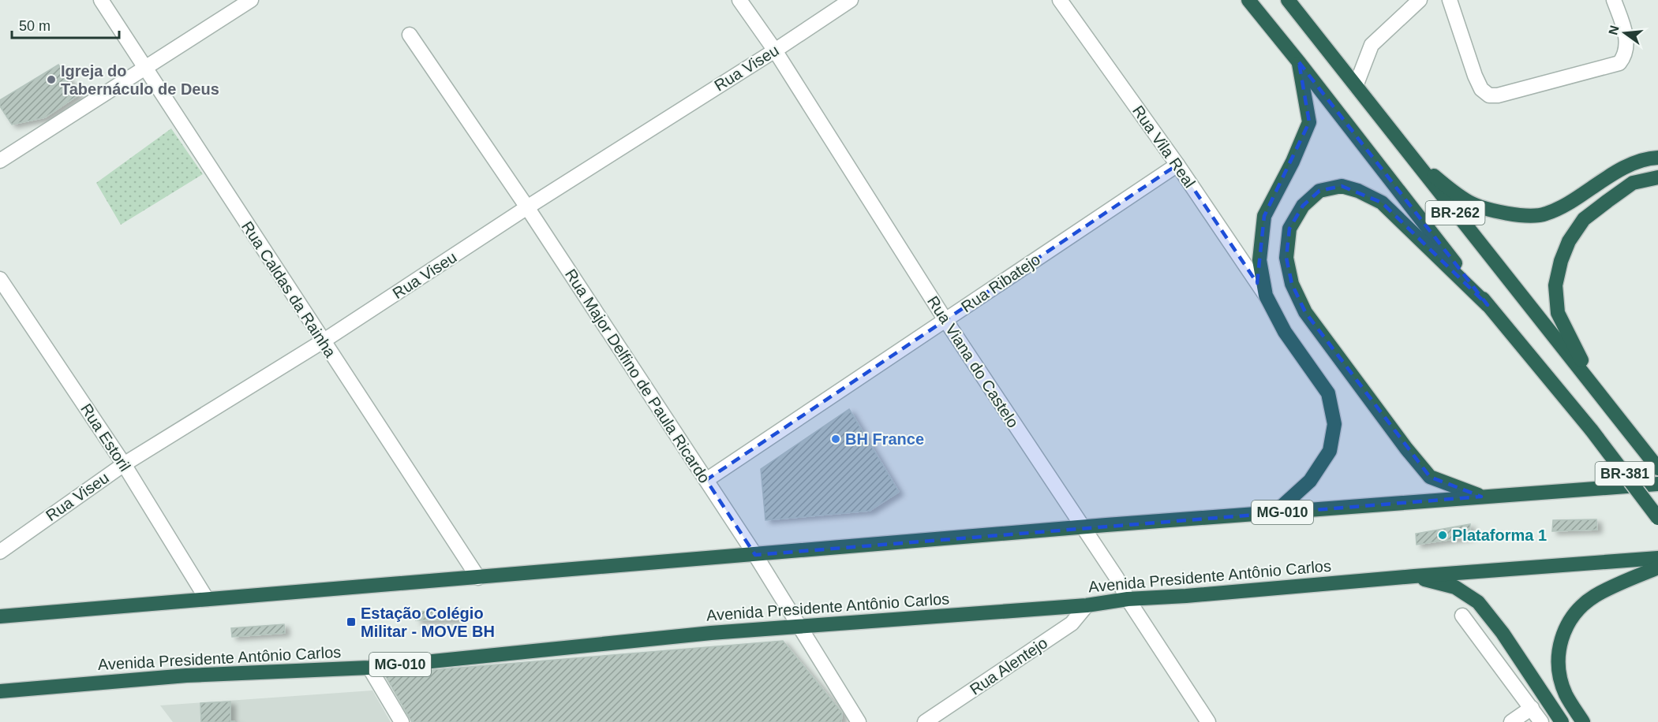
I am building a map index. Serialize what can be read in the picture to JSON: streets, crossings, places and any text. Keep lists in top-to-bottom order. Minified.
{"streets":{"highway":["BR-262","BR-381","MG-010","Avenida Presidente Antônio Carlos"],"street":["Rua Viseu","Rua Vila Real","Rua Ribatejo","Rua Caldas da Rainha","Rua Viana do Castelo","Rua Major Delfino de Paula Ricardo","Rua Estoril","Rua Alentejo"]},"crossings":[["Rua Viseu","Rua Caldas da Rainha"],["Rua Viseu","Rua Viana do Castelo"],["Rua Viseu","Rua Major Delfino de Paula Ricardo"],["Rua Viseu","Rua Estoril"],["Rua Vila Real","Rua Ribatejo"],["BR-262","BR-381"],["Rua Ribatejo","Rua Viana do Castelo"],["Rua Ribatejo","Rua Major Delfino de Paula Ricardo"],["Rua Caldas da Rainha","MG-010"],["Rua Viana do Castelo","MG-010"],["Rua Viana do Castelo","Avenida Presidente Antônio Carlos"],["Rua Major Delfino de Paula Ricardo","MG-010"],["Rua Major Delfino de Paula Ricardo","Avenida Presidente Antônio Carlos"],["Rua Estoril","MG-010"],["Avenida Presidente Antônio Carlos","Rua Alentejo"]],"places":{"other":["Igreja do Tabernáculo de Deus","BH France","Plataforma 1"],"transit":["Estação Colégio Militar - MOVE BH"]},"scale_bar":"50 m","north":"left"}
